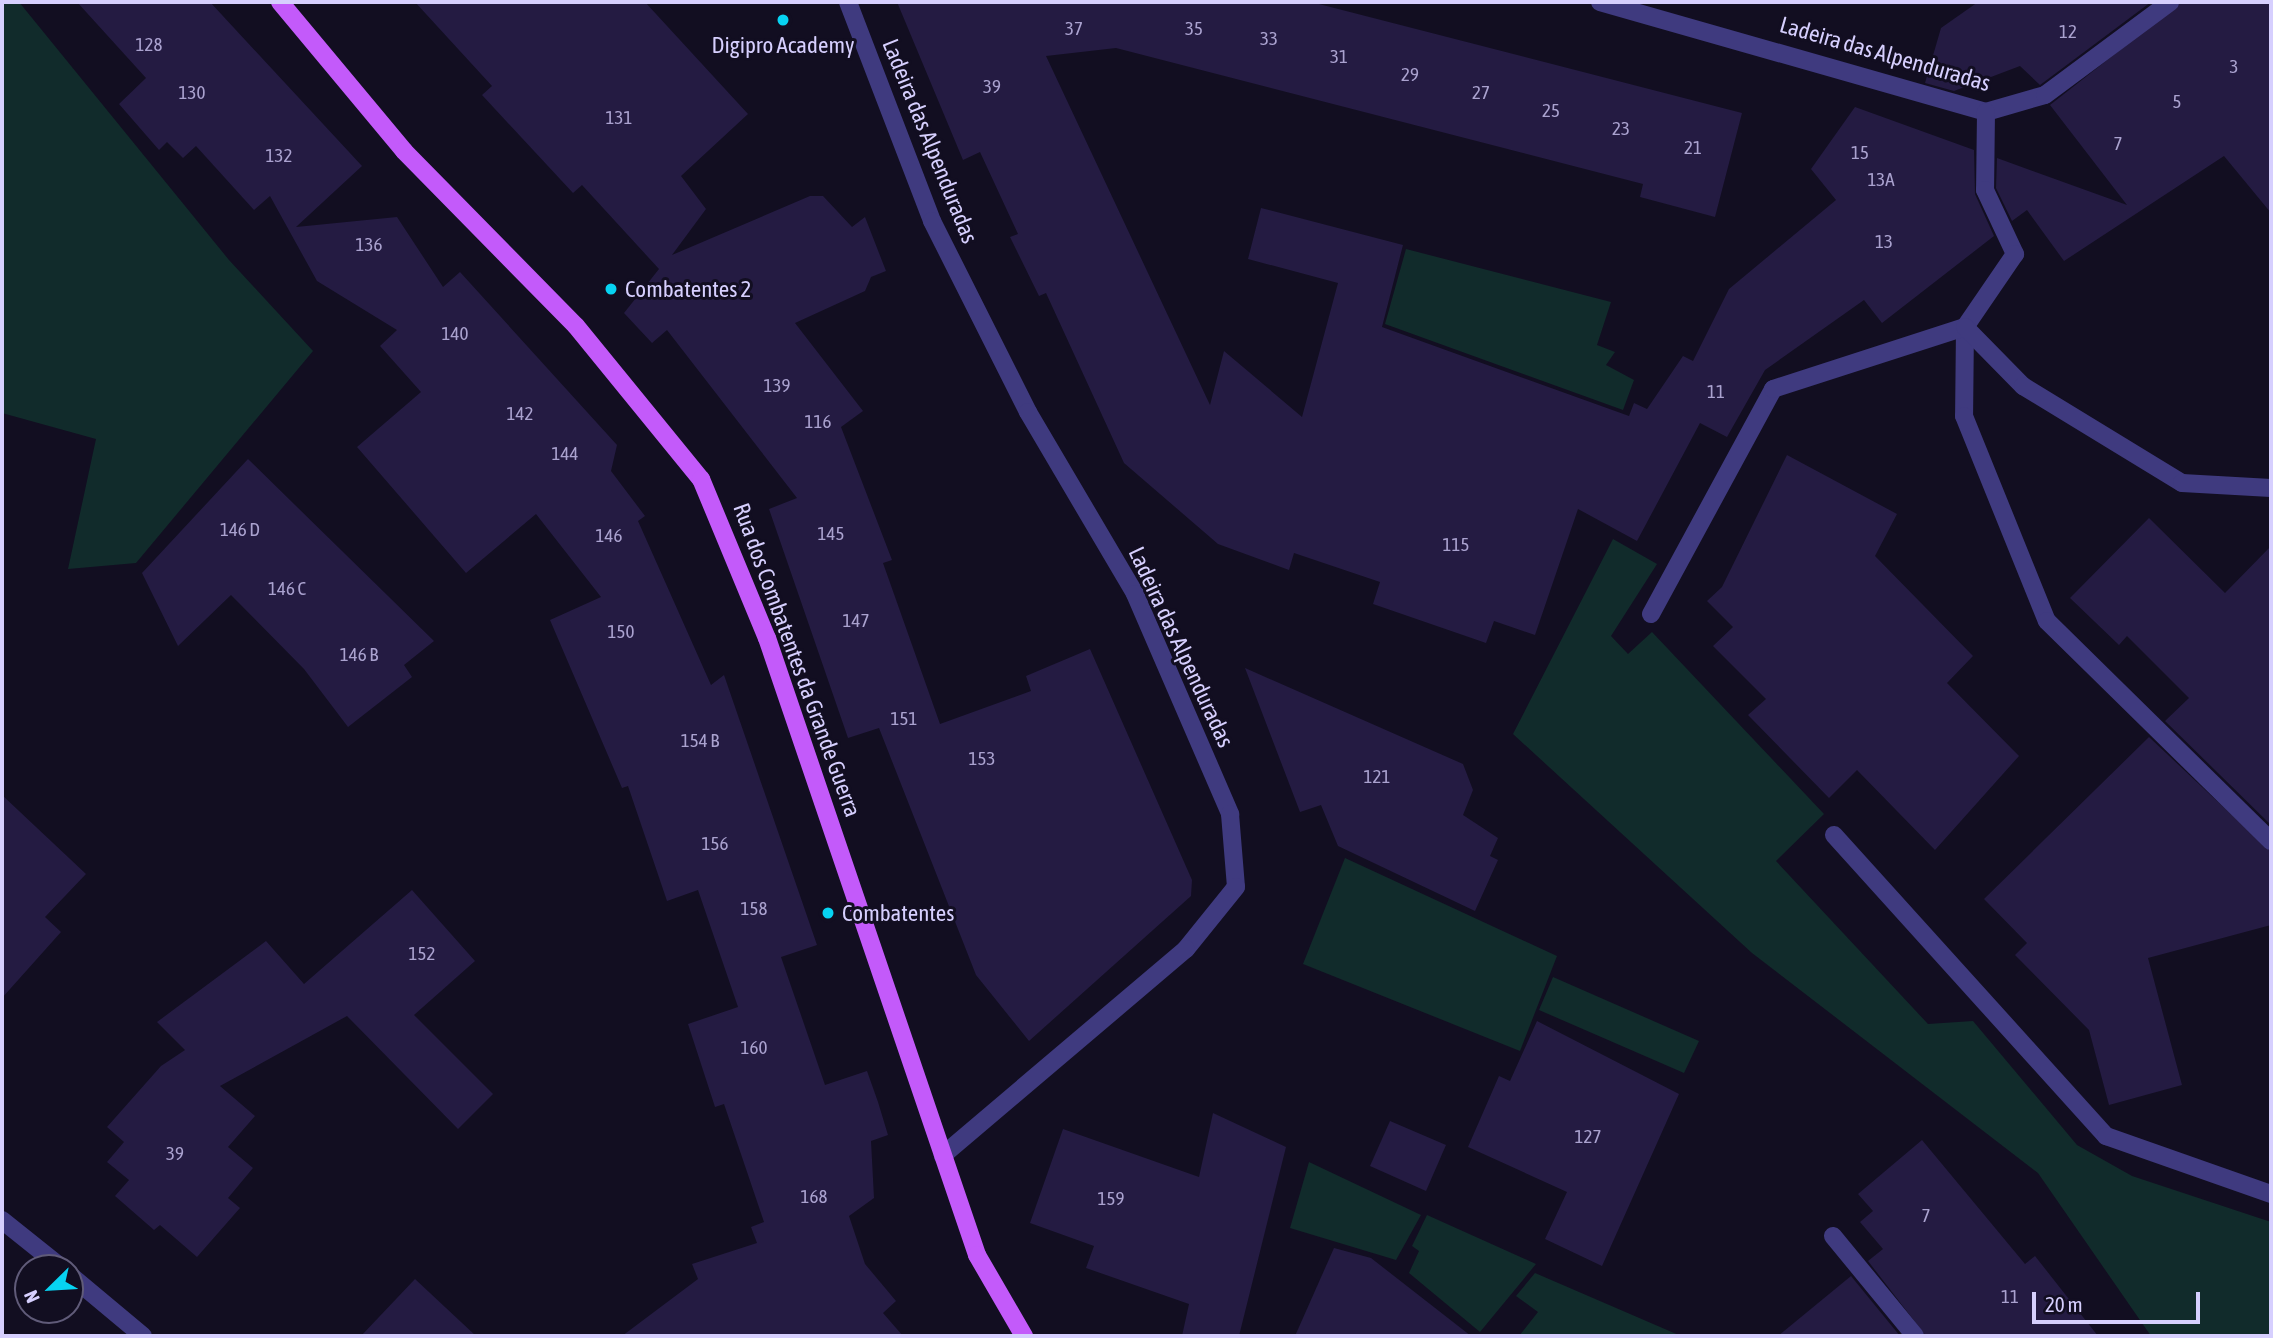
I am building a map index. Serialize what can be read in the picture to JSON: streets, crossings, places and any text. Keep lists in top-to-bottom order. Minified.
{"streets":{"main road":["Rua dos Combatentes da Grande Guerra"],"street":["Ladeira das Alpenduradas"]},"crossings":[["Ladeira das Alpenduradas","Rua dos Combatentes da Grande Guerra"]],"places":["Digipro Academy","Combatentes 2","Combatentes"],"house_numbers":["37","35","12","33","128","31","3","29","39","130","27","5","25","131","23","7","21","15","132","13A","13","136","140","139","11","142","116","144","146 D","145","146","115","146 C","147","150","146 B","151","154 B","153","121","156","158","152","160","127","39","168","159","7","11"],"scale_bar":"20 m","north":"bottom left"}
